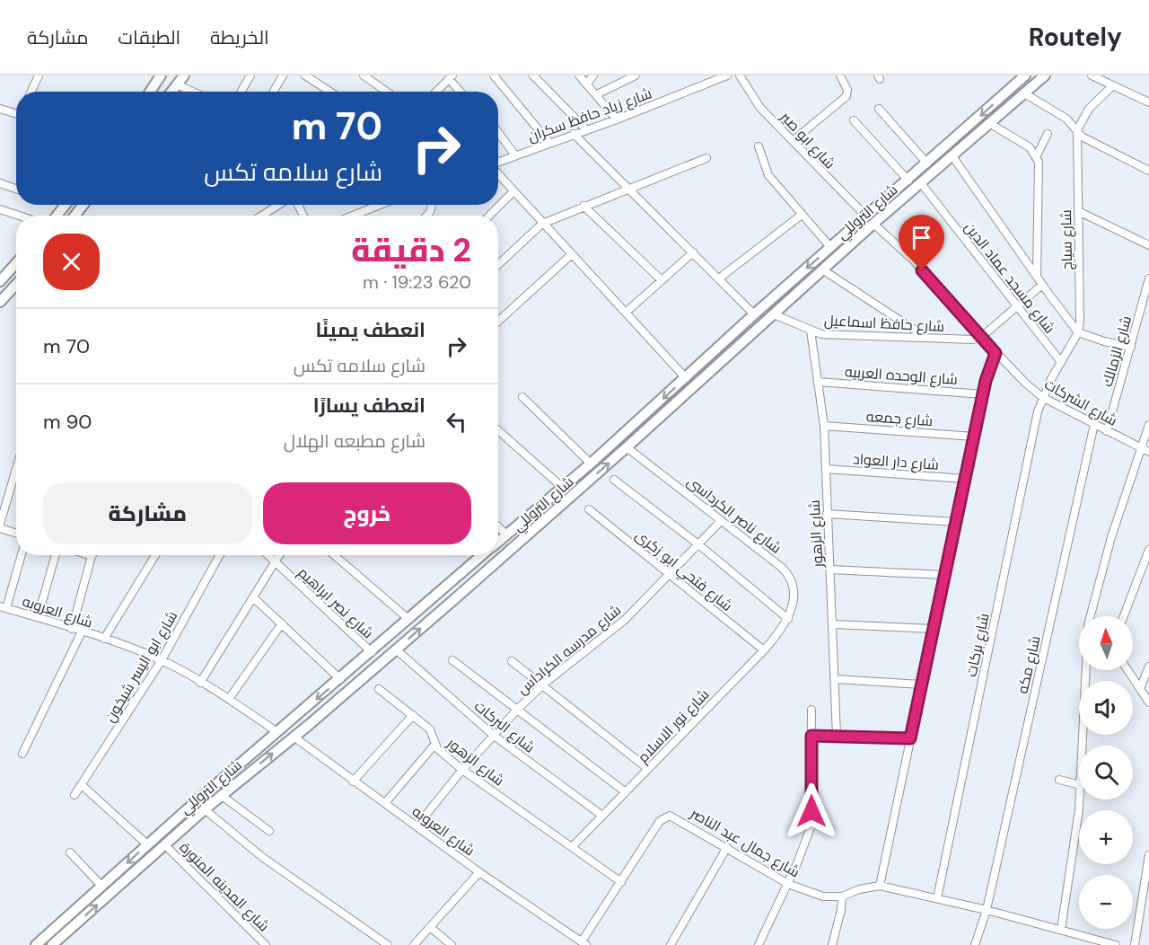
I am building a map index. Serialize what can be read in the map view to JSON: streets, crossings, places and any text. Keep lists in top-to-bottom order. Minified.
{"streets":{"street":["شارع زياد حافظ سكران","شارع ابو صير","شارع التروللي","شارع سياج","شارع مسجد عماد الدين","شارع حافظ اسماعيل","شارع الزمالك","شارع الوحده العربيه","شارع الشركات","شارع جمعه","شارع دار العواد","شارع ناصر الكرداسى","شارع الزهور","شارع فتحي ابو زكرى","شارع نصر ابراهيم","شارع العروبه","شارع بركات","شارع مدرسه الكراداس","شارع مكه","شارع ابو اليسر شيخون","شارع نور الاسلام","شارع البركات","شارع جمال عبد الناصر","شارع المدينه المنورة"]},"crossings":[["شارع ابو صير","شارع التروللي"],["شارع ابو صير","شارع الشركات"],["شارع التروللي","شارع مسجد عماد الدين"],["شارع التروللي","شارع حافظ اسماعيل"],["شارع التروللي","شارع الشركات"],["شارع التروللي","شارع ناصر الكرداسى"],["شارع التروللي","شارع نصر ابراهيم"],["شارع التروللي","شارع العروبه"],["شارع التروللي","شارع البركات"],["شارع التروللي","شارع المدينه المنورة"],["شارع سياج","شارع مسجد عماد الدين"],["شارع سياج","شارع الشركات"],["شارع سياج","شارع بركات"],["شارع حافظ اسماعيل","شارع الشركات"],["شارع حافظ اسماعيل","شارع الزهور"],["شارع الزمالك","شارع الشركات"],["شارع الوحده العربيه","شارع الزهور"],["شارع الشركات","شارع بركات"],["شارع الشركات","شارع مكه"],["شارع جمعه","شارع الزهور"],["شارع دار العواد","شارع الزهور"],["شارع ناصر الكرداسى","شارع مدرسه الكراداس"],["شارع ناصر الكرداسى","شارع نور الاسلام"],["شارع الزهور","شارع مدرسه الكراداس"],["شارع الزهور","شارع نور الاسلام"],["شارع الزهور","شارع جمال عبد الناصر"],["شارع فتحي ابو زكرى","شارع مدرسه الكراداس"],["شارع فتحي ابو زكرى","شارع نور الاسلام"],["شارع العروبه","شارع مدرسه الكراداس"],["شارع العروبه","شارع ابو اليسر شيخون"],["شارع العروبه","شارع جمال عبد الناصر"],["شارع بركات","شارع جمال عبد الناصر"],["شارع مدرسه الكراداس","شارع البركات"],["شارع مكه","شارع جمال عبد الناصر"],["شارع نور الاسلام","شارع البركات"]],"north":"top","page":{"header":"Routely","nav":["الخريطة","الطبقات","مشاركة"],"turn":["70 m","شارع سلامه تكس"],"heading":["2 دقيقة","620 m · 19:23"],"list":[{"name":"انعطف يمينًا","note":"شارع سلامه تكس","value":"70 m"},{"name":"انعطف يسارًا","note":"شارع مطبعه الهلال","value":"90 m"}],"buttons":["خروج","مشاركة"],"map_buttons":["+","−"]}}
